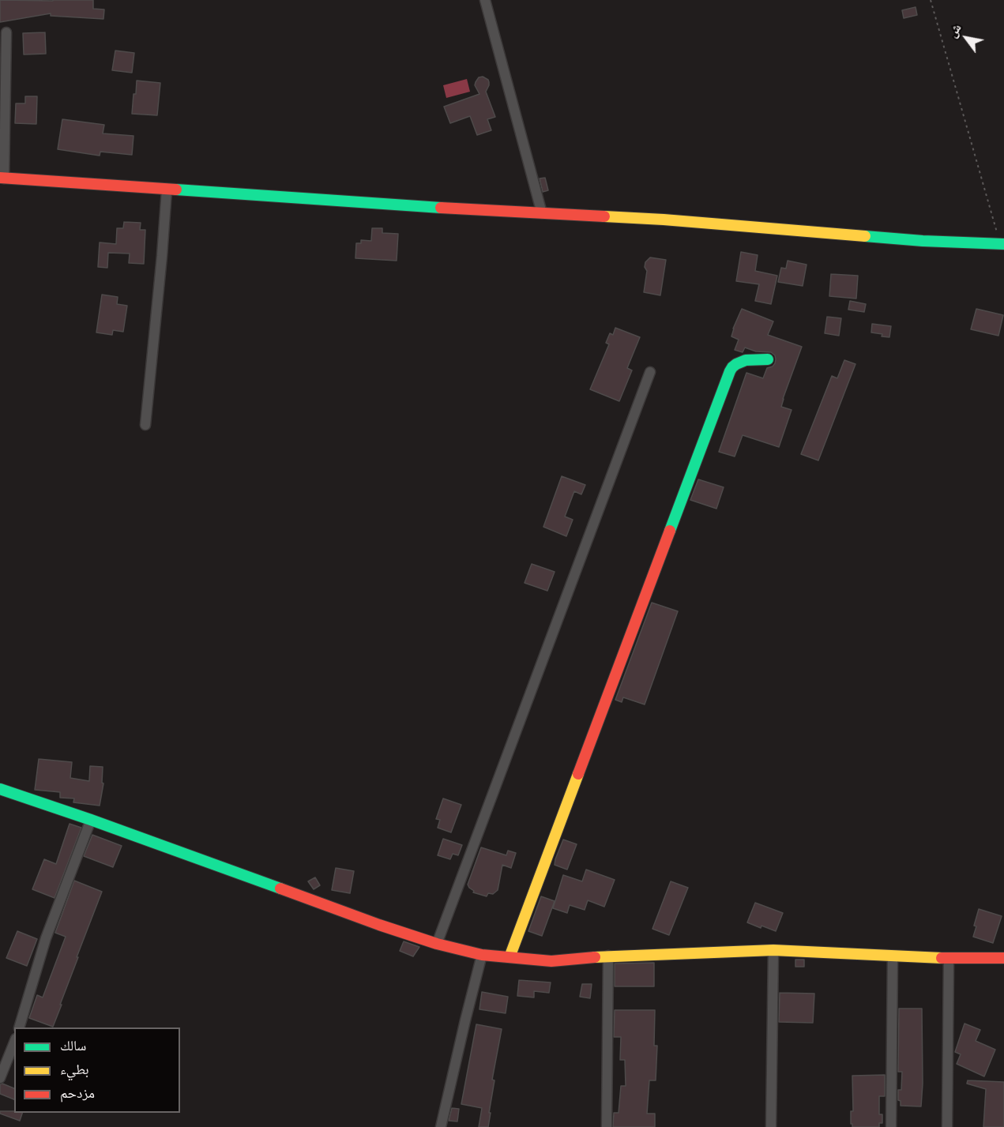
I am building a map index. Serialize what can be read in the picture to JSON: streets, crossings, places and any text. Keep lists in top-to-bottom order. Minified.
{"legend":["سالك","بطيء","مزدحم"],"north":"top left"}
